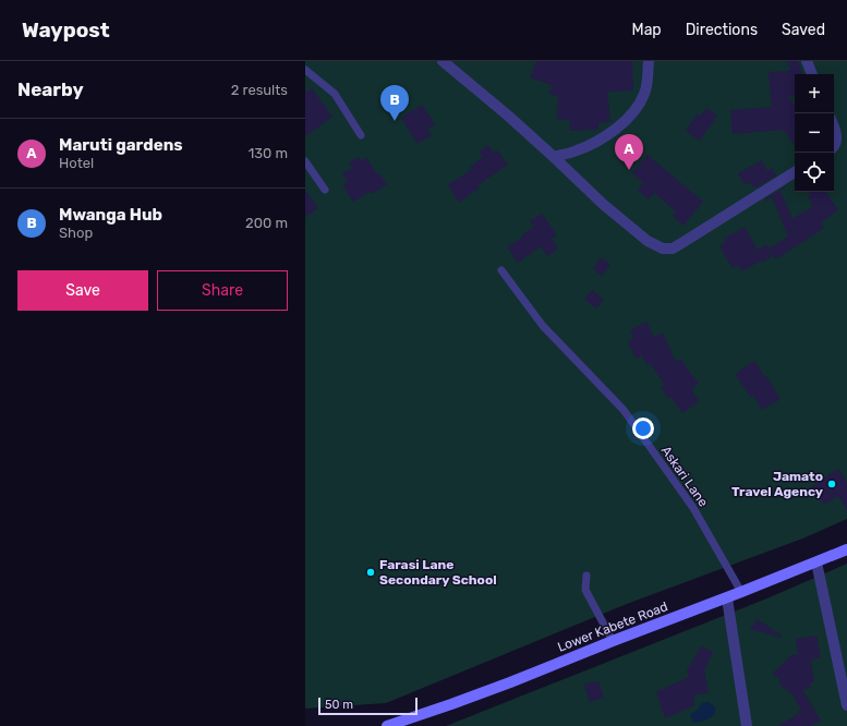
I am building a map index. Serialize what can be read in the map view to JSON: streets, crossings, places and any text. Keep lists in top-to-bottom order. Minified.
{"streets":{"main road":["Lower Kabete Road"],"lane":["Askari Lane"]},"crossings":[["Askari Lane","Lower Kabete Road"]],"places":["Jamato Travel Agency","Farasi Lane Secondary School"],"scale_bar":"50 m","page":{"header":"Waypost","nav":["Map","Directions","Saved"],"heading":["Nearby","2 results"],"map_buttons":["+","−"],"pins":["B","A"],"list":[{"mark":"A","name":"Maruti gardens","note":"Hotel","value":"130 m"},{"mark":"B","name":"Mwanga Hub","note":"Shop","value":"200 m"}],"buttons":["Save","Share"],"scale":"50 m"}}
